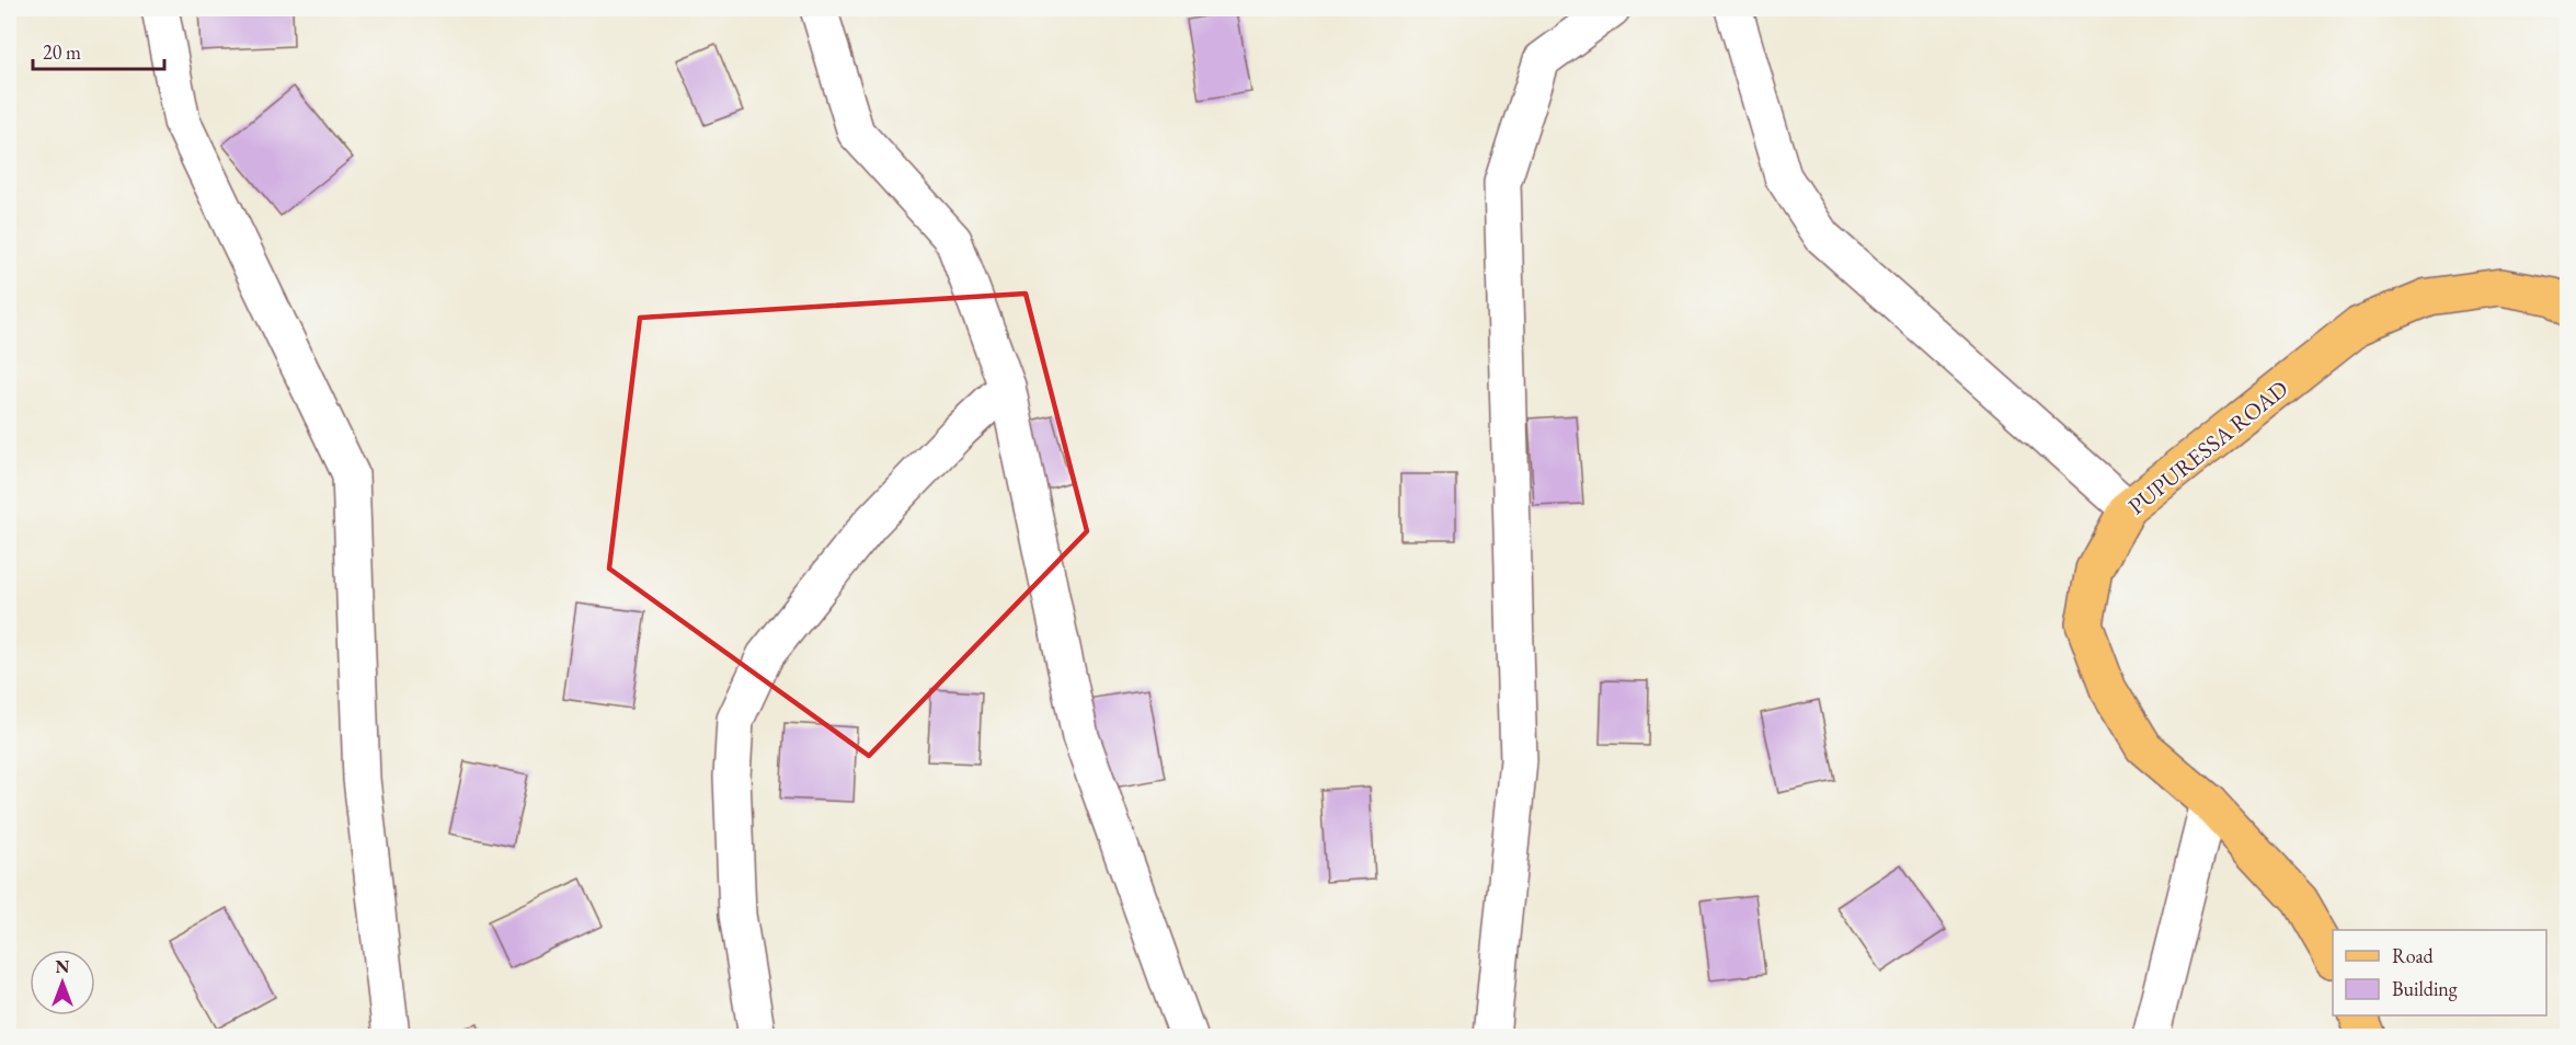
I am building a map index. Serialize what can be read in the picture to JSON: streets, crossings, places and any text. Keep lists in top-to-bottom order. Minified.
{"streets":{"main road":["PUPURESSA ROAD"]},"legend":["Road","Building"],"scale_bar":"20 m","north":"top"}
